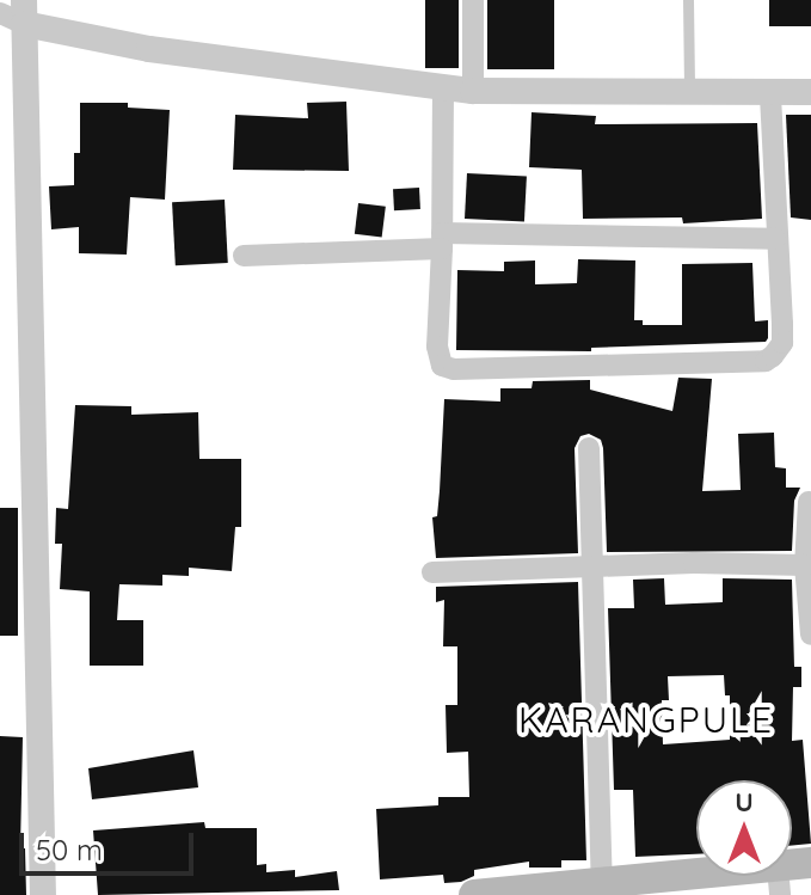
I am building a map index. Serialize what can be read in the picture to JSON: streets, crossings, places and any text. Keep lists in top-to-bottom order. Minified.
{"districts":["KARANGPULE"],"scale_bar":"50 m","north":"top"}
